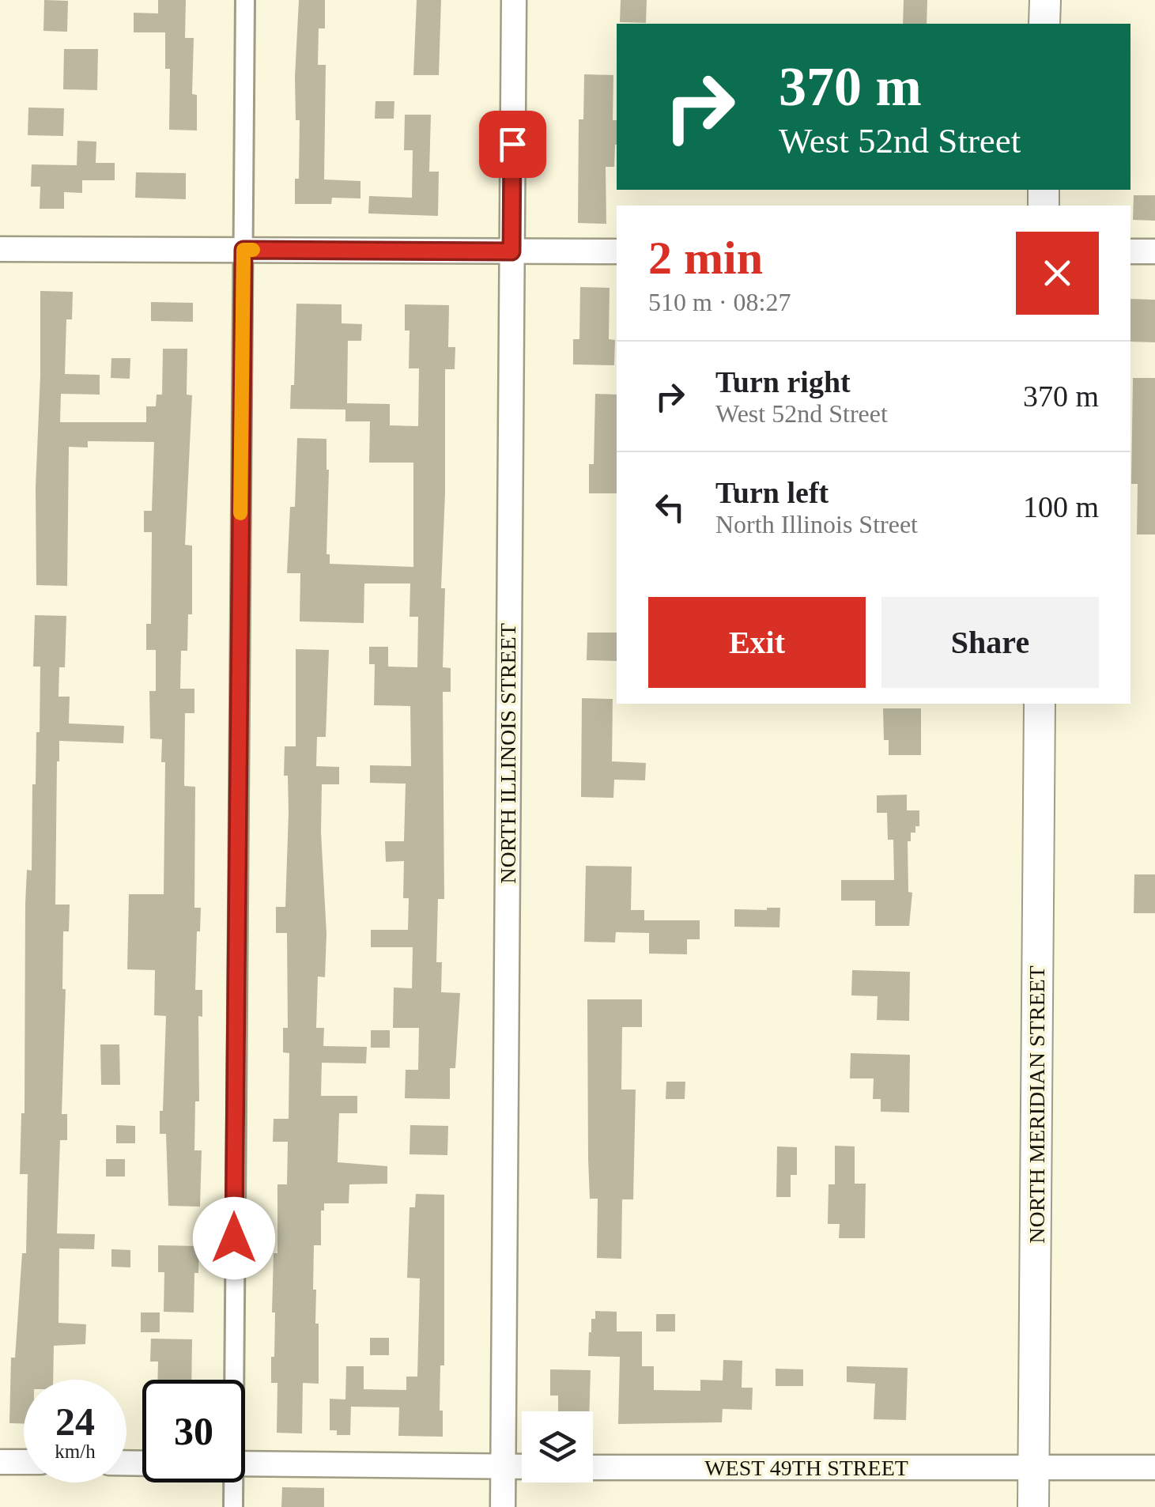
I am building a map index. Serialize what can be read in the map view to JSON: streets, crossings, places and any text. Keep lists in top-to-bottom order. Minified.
{"streets":{"main road":["NORTH MERIDIAN STREET"],"street":["NORTH ILLINOIS STREET","WEST 49TH STREET"]},"crossings":[["NORTH MERIDIAN STREET","WEST 49TH STREET"]],"page":{"turn":["370 m","West 52nd Street"],"heading":["2 min","510 m · 08:27"],"list":[{"name":"Turn right","note":"West 52nd Street","value":"370 m"},{"name":"Turn left","note":"North Illinois Street","value":"100 m"}],"buttons":["Exit","Share"],"speed":"24 km/h","limit":"30"}}
